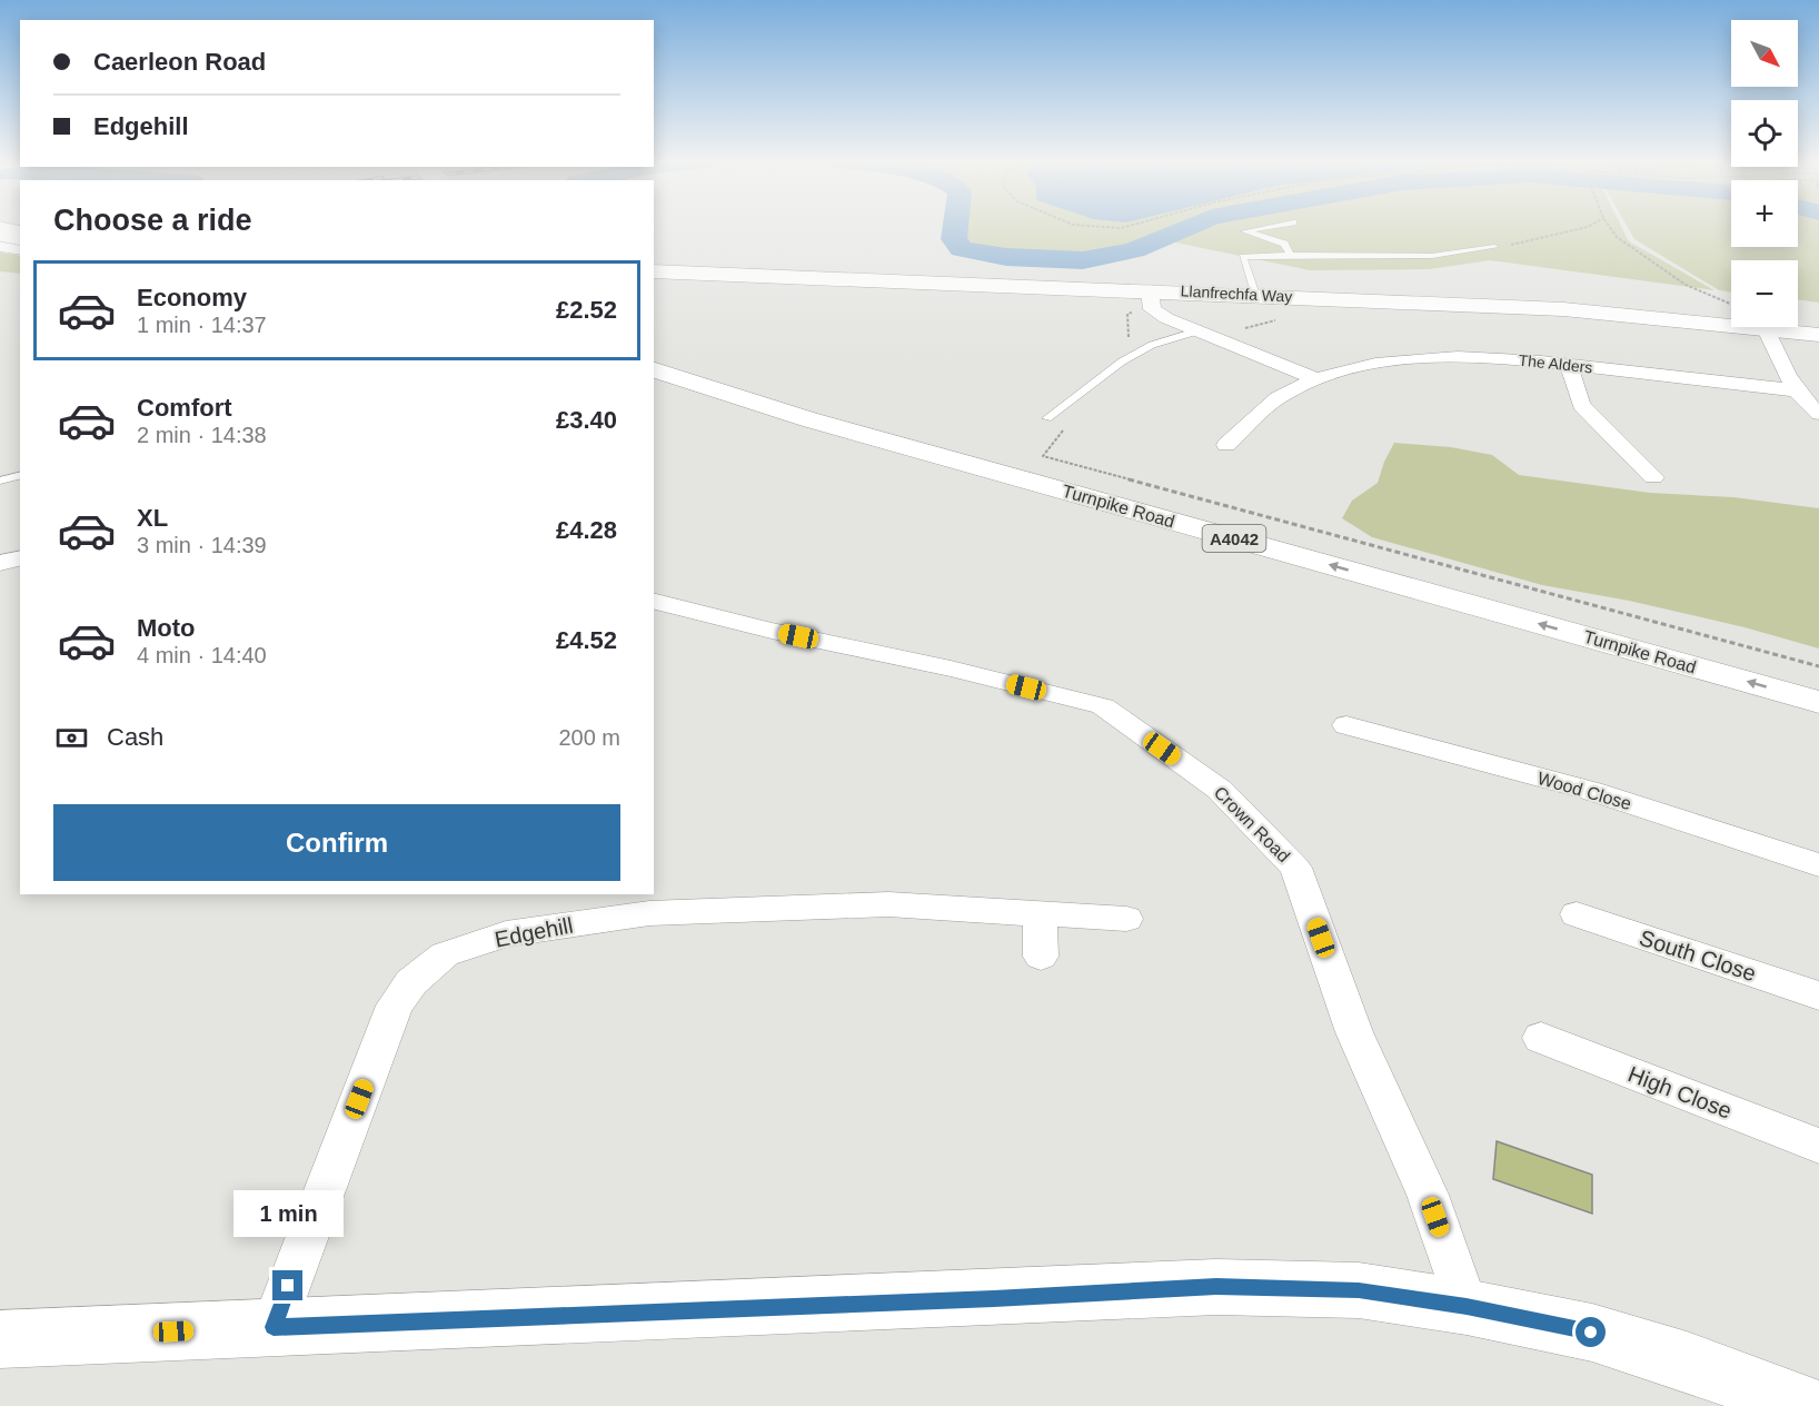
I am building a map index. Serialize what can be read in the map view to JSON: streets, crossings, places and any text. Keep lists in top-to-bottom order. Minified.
{"streets":{"main road":["Llanfrechfa Way","Turnpike Road","A4042"],"street":["The Alders","Wood Close","Crown Road","Edgehill","South Close","High Close"]},"north":"bottom right","page":{"map_buttons":["+","−"],"banner":["Caerleon Road","Edgehill"],"heading":"Choose a ride","list":[{"name":"Economy","note":"1 min · 14:37","value":"£2.52"},{"name":"Comfort","note":"2 min · 14:38","value":"£3.40"},{"name":"XL","note":"3 min · 14:39","value":"£4.28"},{"name":"Moto","note":"4 min · 14:40","value":"£4.52"}],"pay":["Cash","200 m"],"buttons":"Confirm","bubble":"1 min"}}
